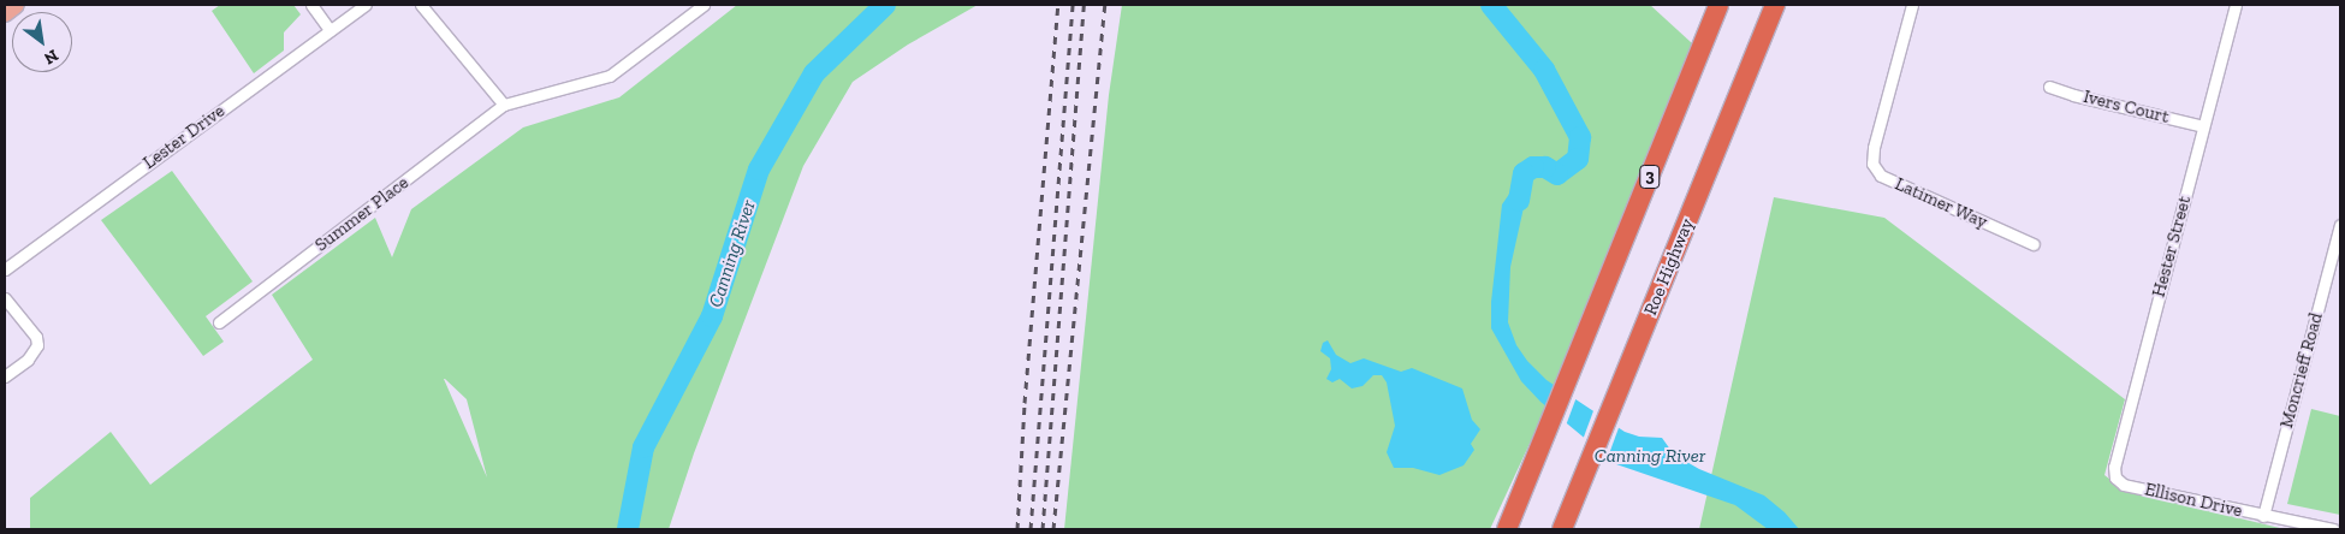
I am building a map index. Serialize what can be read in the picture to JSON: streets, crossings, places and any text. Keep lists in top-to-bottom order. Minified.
{"streets":{"highway":["3","Roe Highway"],"street":["Ivers Court","Lester Drive","Latimer Way","Summer Place","Hester Street","Moncrieff Road","Ellison Drive"]},"crossings":[["Ivers Court","Hester Street"],["Hester Street","Ellison Drive"],["Moncrieff Road","Ellison Drive"]],"water":["Canning River"],"north":"bottom right"}
